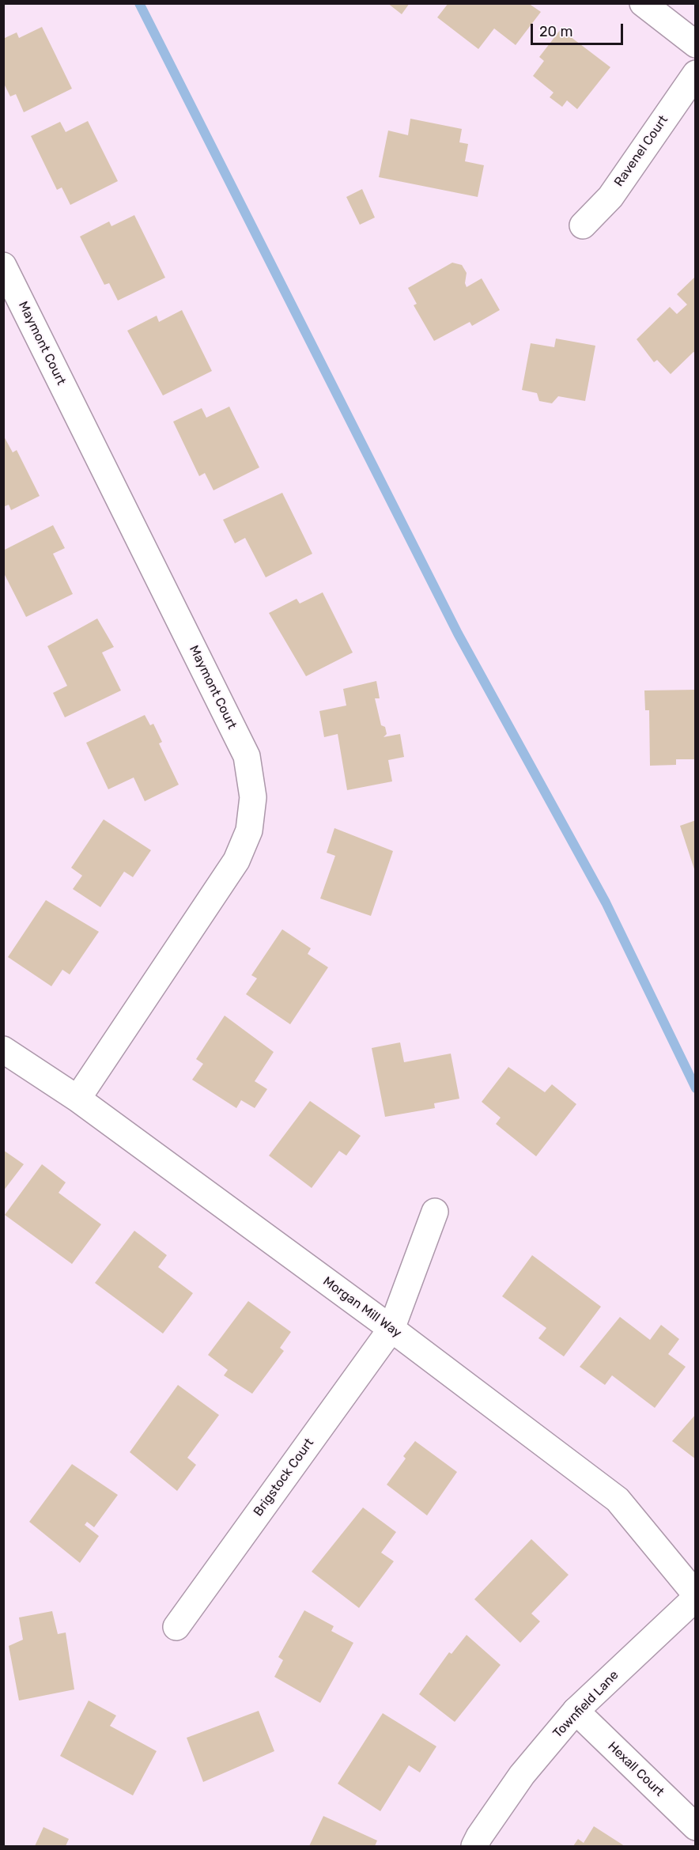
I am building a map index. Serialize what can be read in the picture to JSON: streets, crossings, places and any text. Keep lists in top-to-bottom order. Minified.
{"streets":{"street":["Ravenel Court","Maymont Court","Morgan Mill Way","Brigstock Court","Townfield Lane","Hexall Court"]},"crossings":[["Maymont Court","Morgan Mill Way"],["Morgan Mill Way","Brigstock Court"],["Townfield Lane","Hexall Court"]],"scale_bar":"20 m"}
